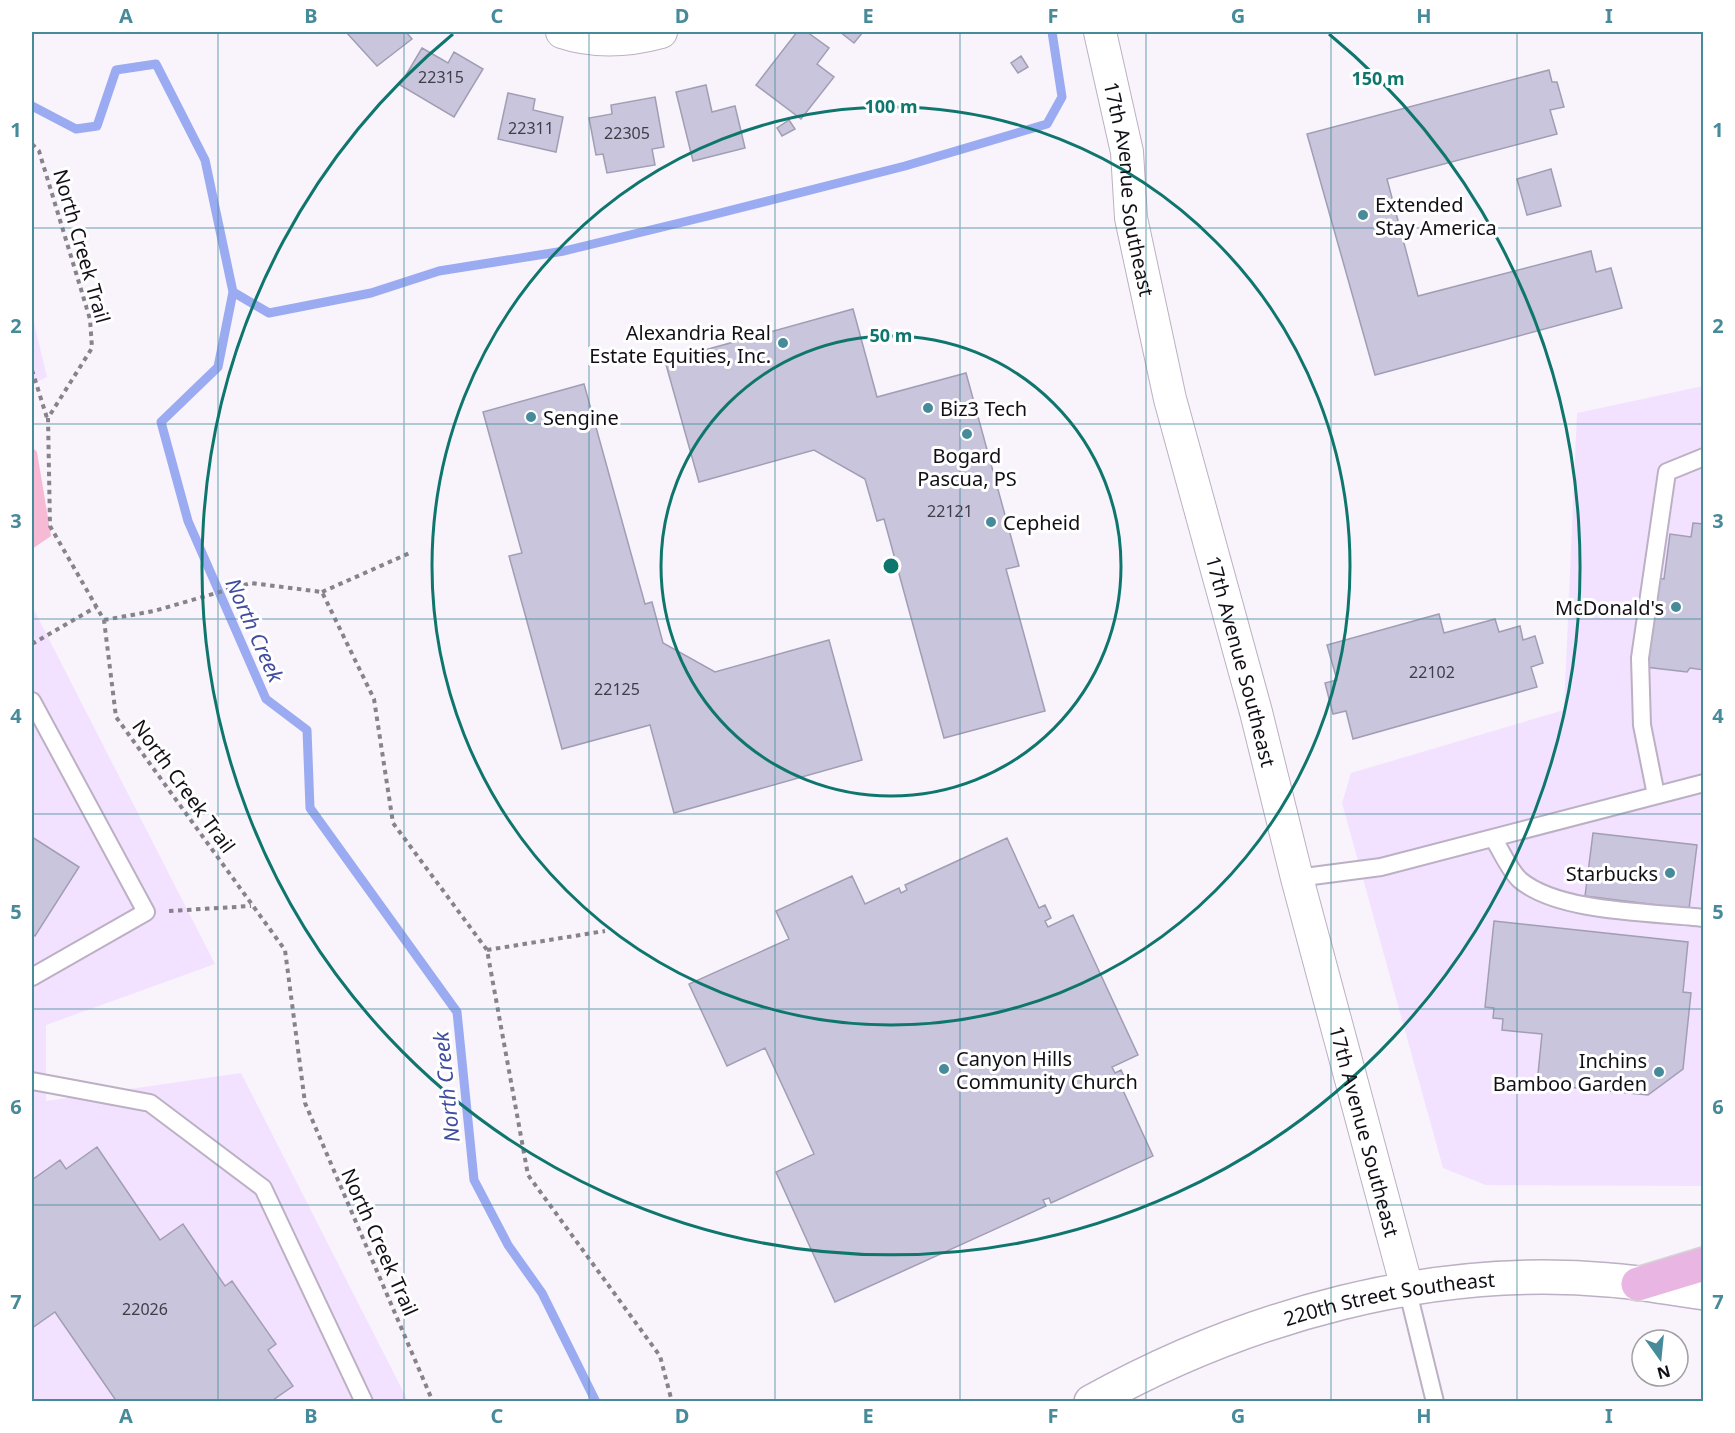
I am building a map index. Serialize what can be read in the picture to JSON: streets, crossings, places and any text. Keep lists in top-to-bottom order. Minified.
{"streets":{"street":["17th Avenue Southeast","220th Street Southeast"],"path":["North Creek Trail"]},"crossings":[["17th Avenue Southeast","220th Street Southeast"]],"water":["North Creek"],"places":["Extended Stay America","Alexandria Real Estate Equities, Inc.","Biz3 Tech","Sengine","Bogard Pascua, PS","Cepheid","McDonald's","Starbucks","Canyon Hills Community Church","Inchins Bamboo Garden"],"house_numbers":["22315","22311","22305","22121","22102","22125","22026"],"north":"bottom","grid":{"columns":["A","B","C","D","E","F","G","H","I"],"rows":["1","2","3","4","5","6","7"]},"rings":["150 m","100 m","50 m"]}
